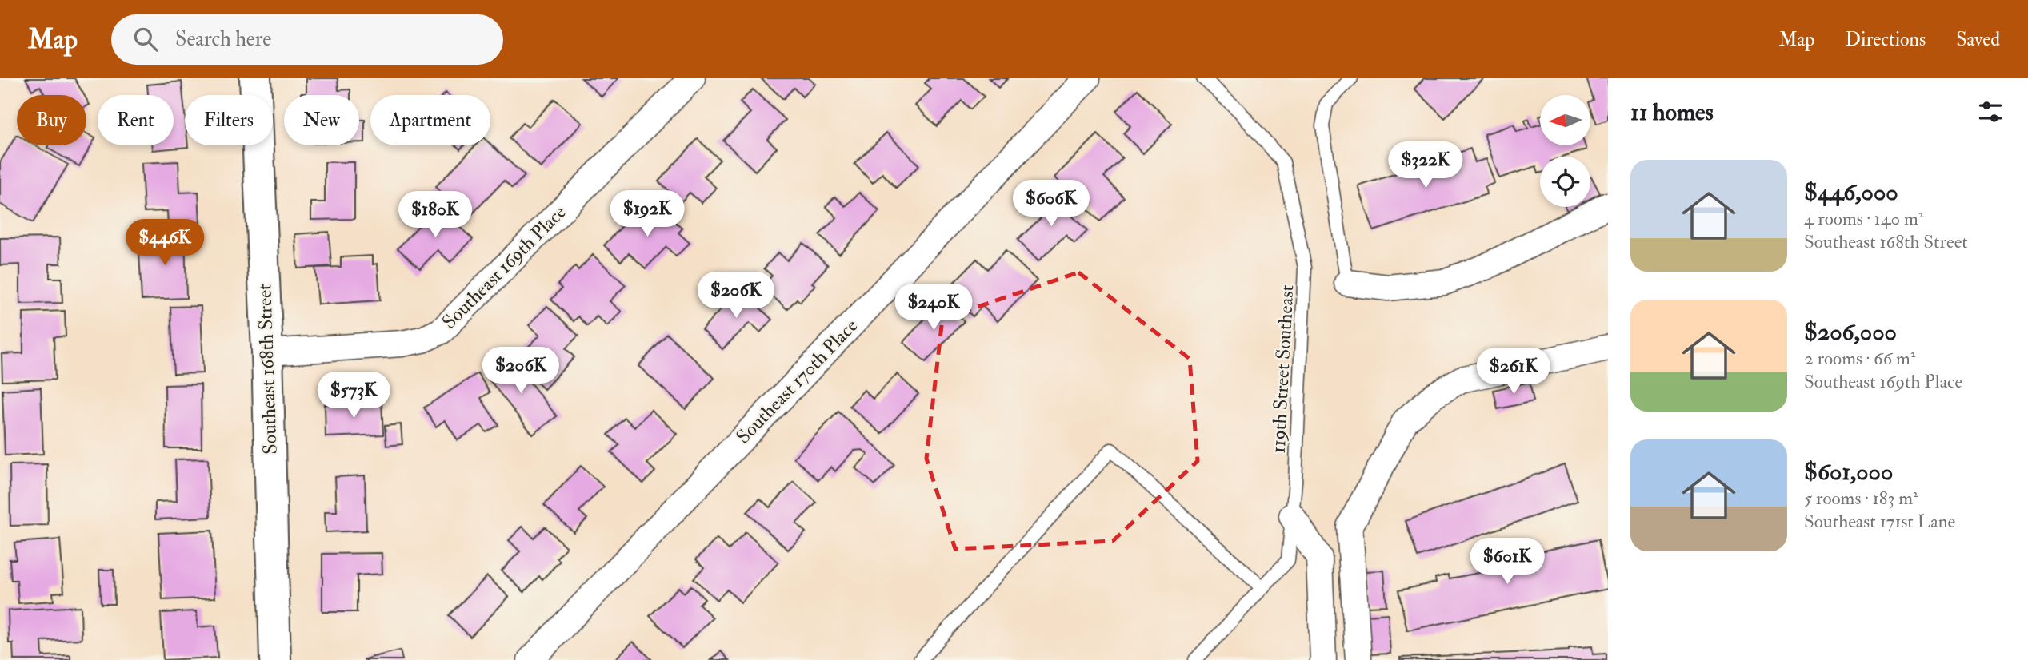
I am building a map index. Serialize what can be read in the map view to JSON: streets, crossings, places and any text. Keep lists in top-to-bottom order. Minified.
{"streets":{"street":["Southeast 169th Place","Southeast 168th Street","Southeast 170th Place"],"lane":["119th Street Southeast"]},"crossings":[["Southeast 169th Place","Southeast 168th Street"]],"north":"left","page":{"header":"Map","search":"Search here","nav":["Map","Directions","Saved"],"heading":"11 homes","chip":["Buy","Rent","Filters","New","Apartment"],"price":["$322K","$606K","$192K","$180K","$446K","$206K","$240K","$206K","$261K","$573K","$601K"],"list":[{"name":"$446,000","note":"4 rooms · 140 m² · Southeast 168th Street"},{"name":"$206,000","note":"2 rooms · 66 m² · Southeast 169th Place"},{"name":"$601,000","note":"5 rooms · 183 m² · Southeast 171st Lane"}]}}
